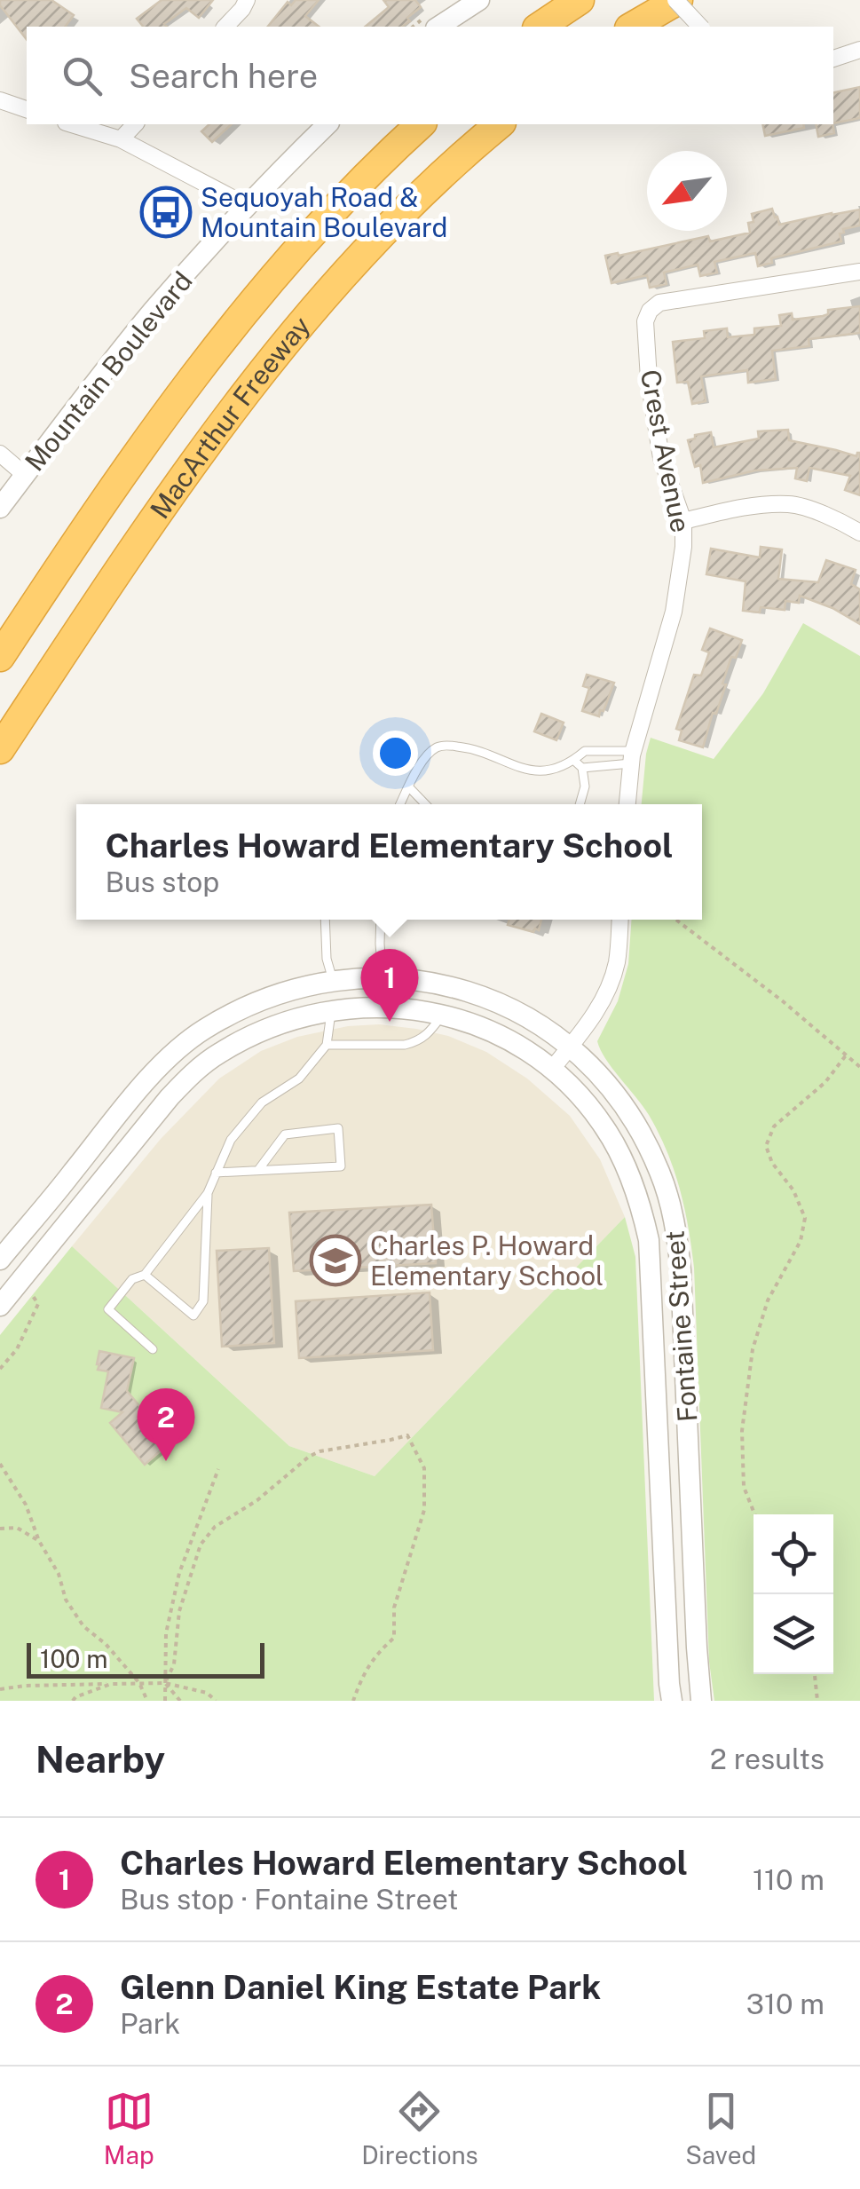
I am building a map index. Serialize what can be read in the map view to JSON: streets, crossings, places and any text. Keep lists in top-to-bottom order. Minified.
{"streets":{"highway":["MacArthur Freeway"],"street":["Mountain Boulevard","Crest Avenue","Fontaine Street"]},"places":{"bus stop":["Sequoyah Road & Mountain Boulevard"],"school or university":["Charles P. Howard Elementary School"]},"scale_bar":"100 m","north":"bottom left","page":{"search":"Search here","popup":["Charles Howard Elementary School","Bus stop"],"pins":["1","2"],"scale":"100 m","heading":["Nearby","2 results"],"list":[{"mark":"1","name":"Charles Howard Elementary School","note":"Bus stop · Fontaine Street","value":"110 m"},{"mark":"2","name":"Glenn Daniel King Estate Park","note":"Park","value":"310 m"}],"nav":["Map","Directions","Saved"]}}
